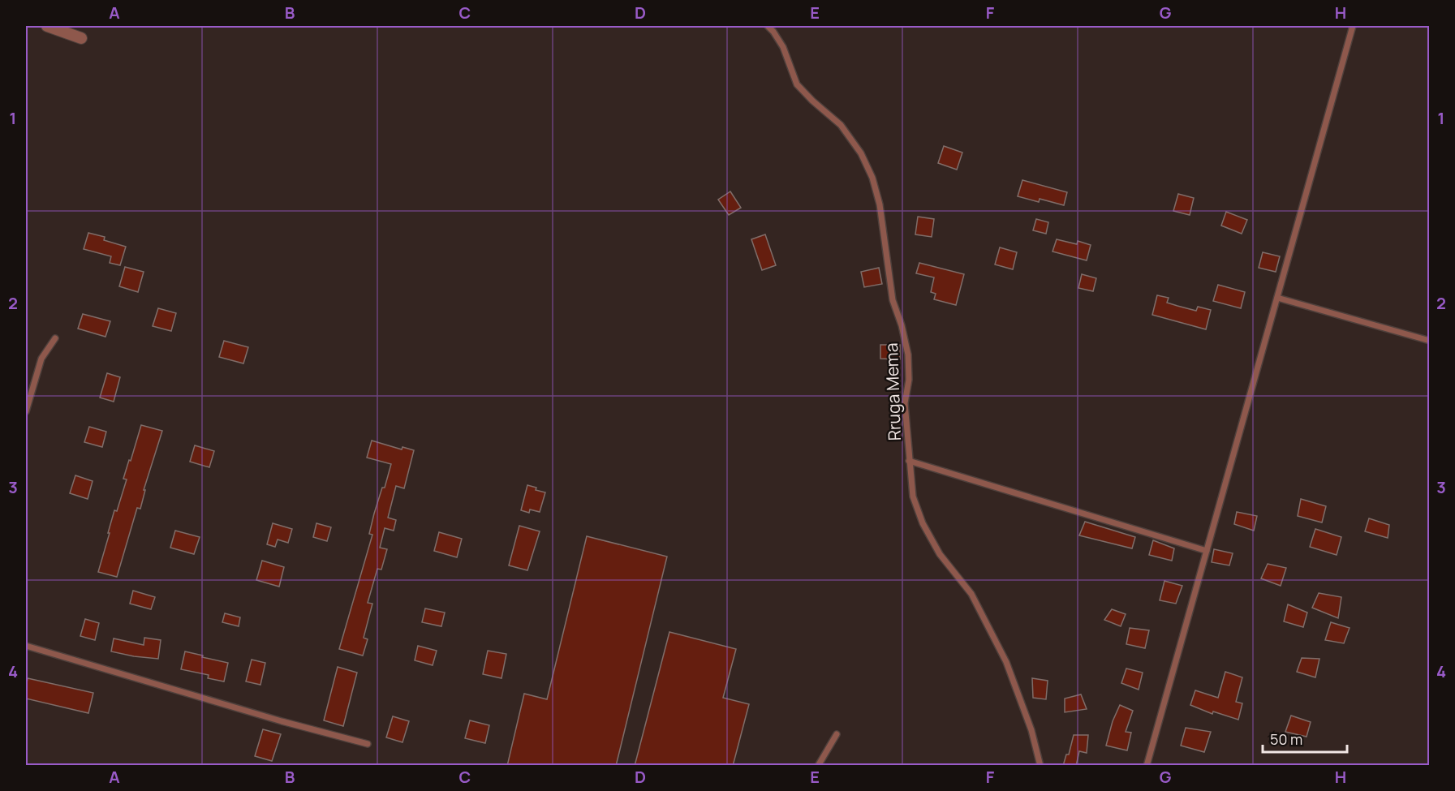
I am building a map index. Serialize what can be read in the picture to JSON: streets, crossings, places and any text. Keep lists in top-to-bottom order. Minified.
{"streets":{"lane":["Rruga Mema"]},"scale_bar":"50 m","grid":{"columns":["A","B","C","D","E","F","G","H"],"rows":["1","2","3","4"]}}
